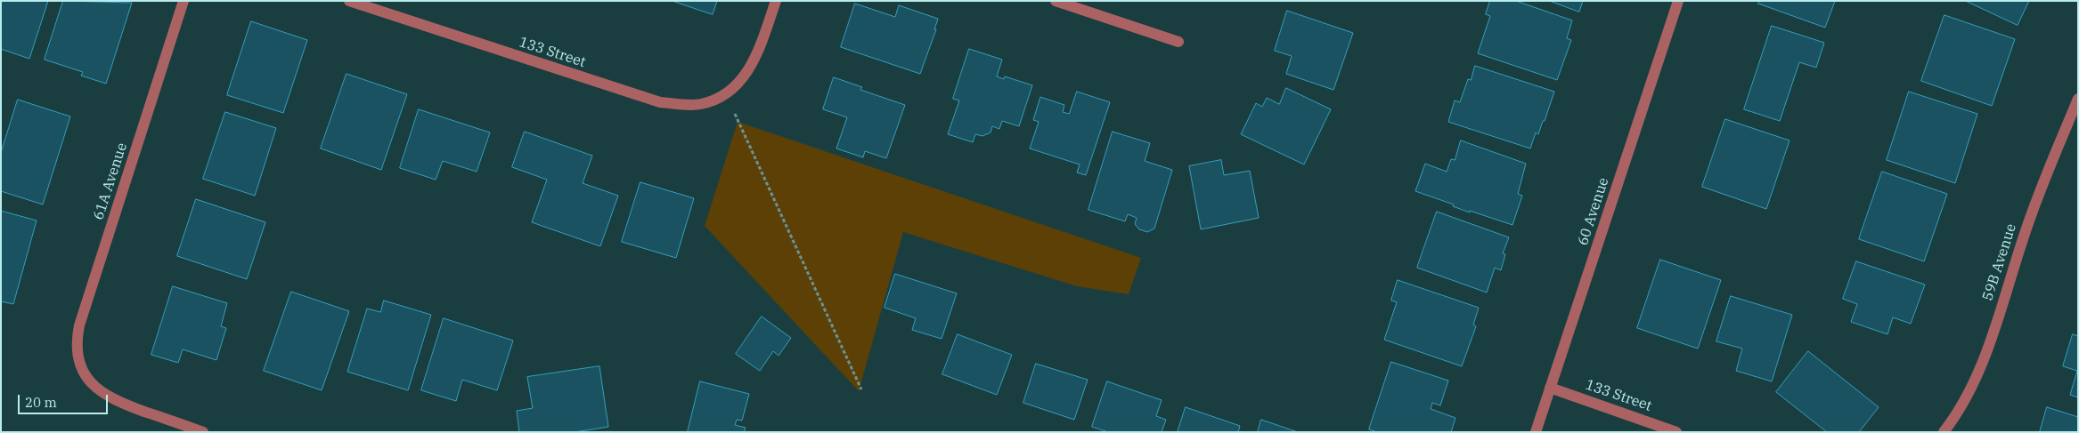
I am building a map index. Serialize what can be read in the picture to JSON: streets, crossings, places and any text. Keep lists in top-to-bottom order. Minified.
{"streets":{"street":["133 Street","61A Avenue","60 Avenue","59B Avenue"]},"crossings":[["133 Street","60 Avenue"]],"scale_bar":"20 m"}
